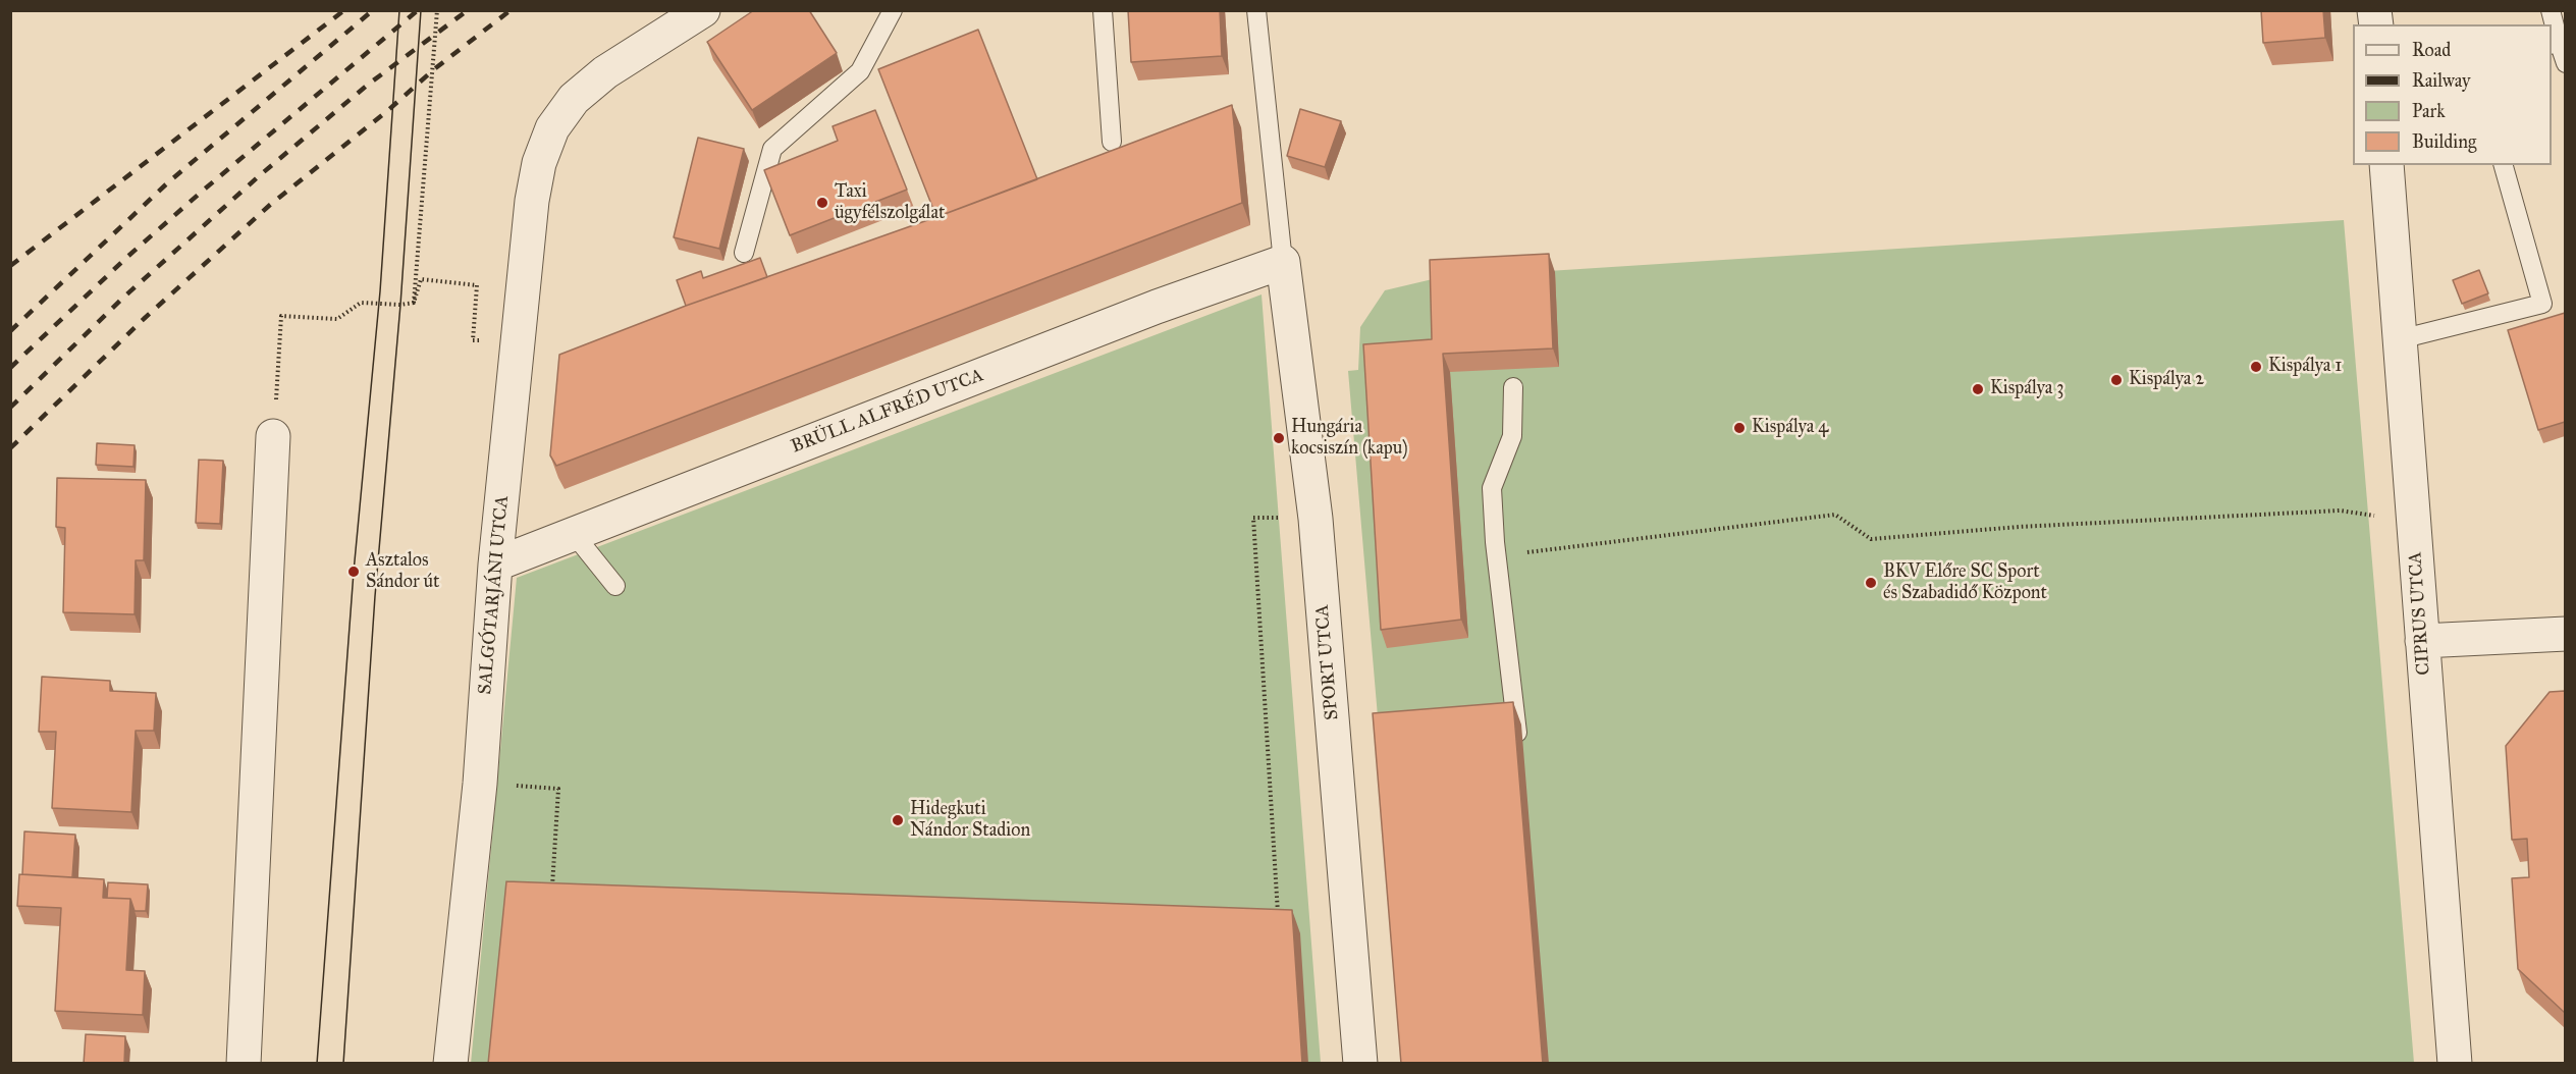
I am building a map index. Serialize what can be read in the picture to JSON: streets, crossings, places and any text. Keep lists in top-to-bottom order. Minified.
{"streets":{"street":["BRÜLL ALFRÉD UTCA","SALGÓTARJÁNI UTCA","CIPRUS UTCA","SPORT UTCA"]},"crossings":[["BRÜLL ALFRÉD UTCA","SALGÓTARJÁNI UTCA"],["BRÜLL ALFRÉD UTCA","SPORT UTCA"]],"places":["Taxi ügyfélszolgálat","Kispálya 1","Kispálya 2","Kispálya 3","Kispálya 4","Hungária kocsiszín (kapu)","Asztalos Sándor út","BKV Előre SC Sport és Szabadidő Központ","Hidegkuti Nándor Stadion"],"legend":["Road","Railway","Park","Building"]}
